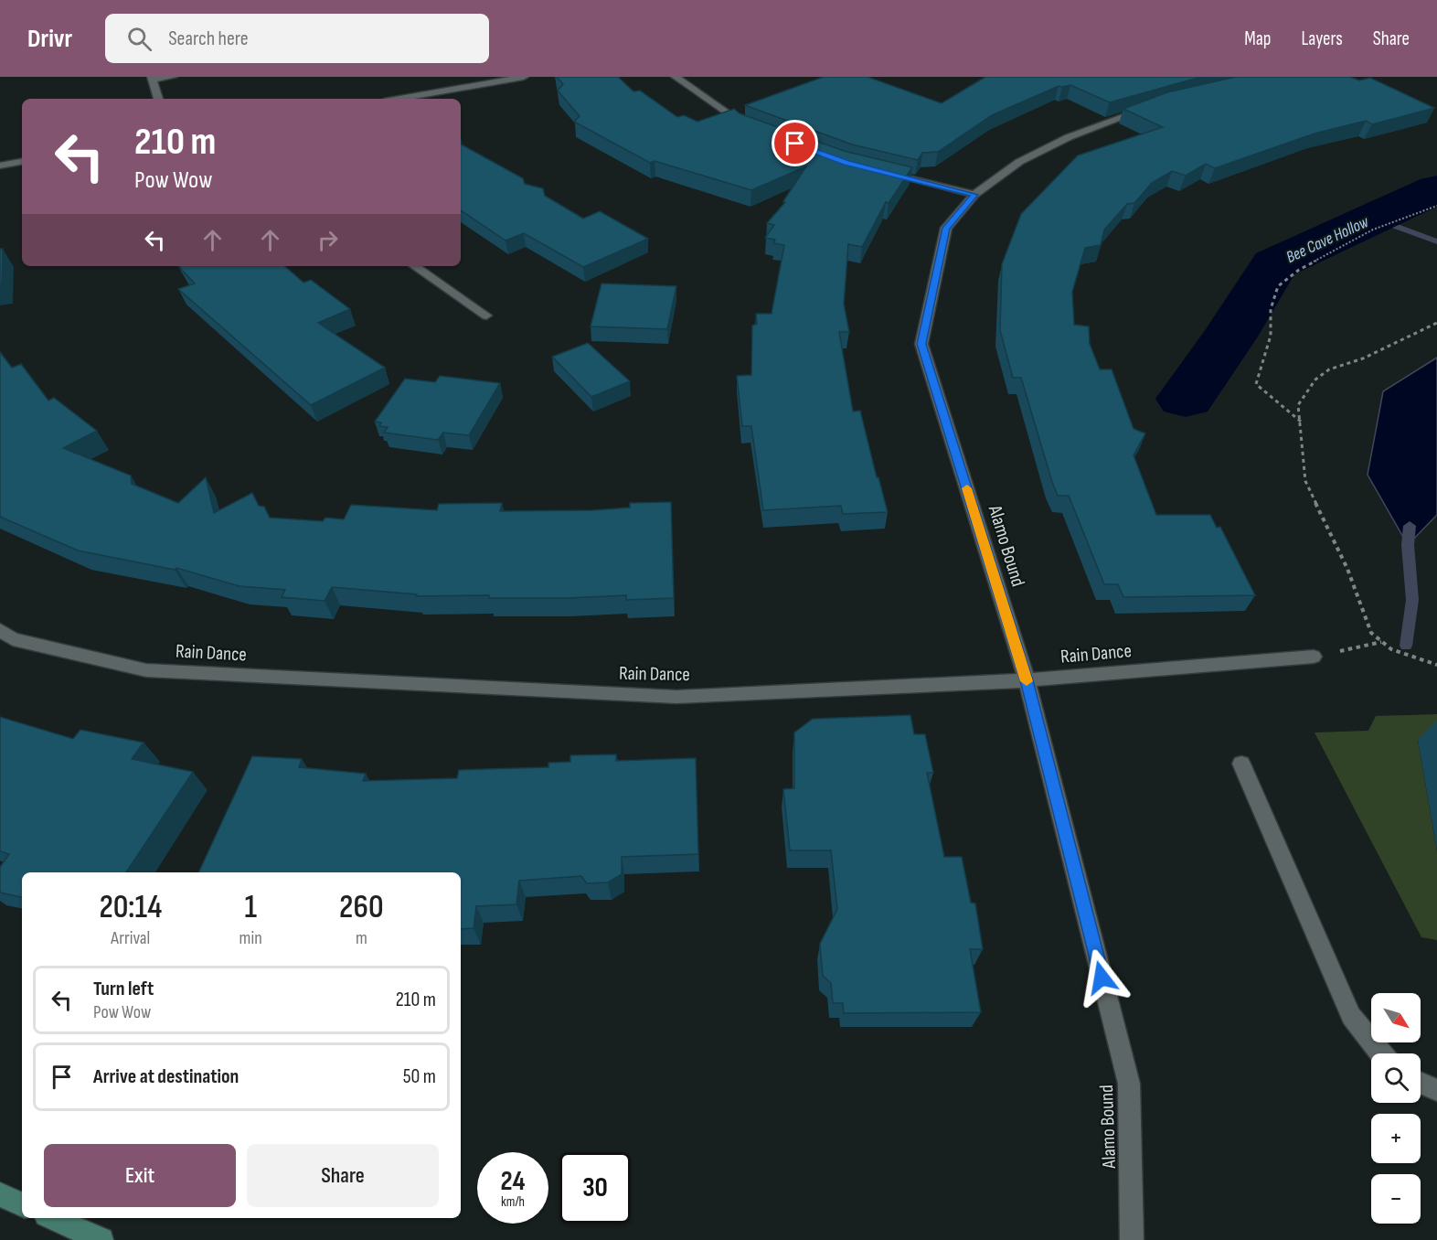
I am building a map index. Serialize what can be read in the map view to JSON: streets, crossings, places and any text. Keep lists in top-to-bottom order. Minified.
{"streets":{"street":["Alamo Bound","Rain Dance"]},"crossings":[["Alamo Bound","Rain Dance"]],"water":["Bee Cave Hollow"],"north":"bottom right","page":{"header":"Drivr","search":"Search here","nav":["Map","Layers","Share"],"turn":["210 m","Pow Wow"],"eta":["20:14","Arrival","1","min","260","m"],"list":[{"name":"Turn left","note":"Pow Wow","value":"210 m"},{"name":"Arrive at destination","value":"50 m"}],"map_buttons":["+","−"],"buttons":["Exit","Share"],"speed":"24 km/h","limit":"30"}}
